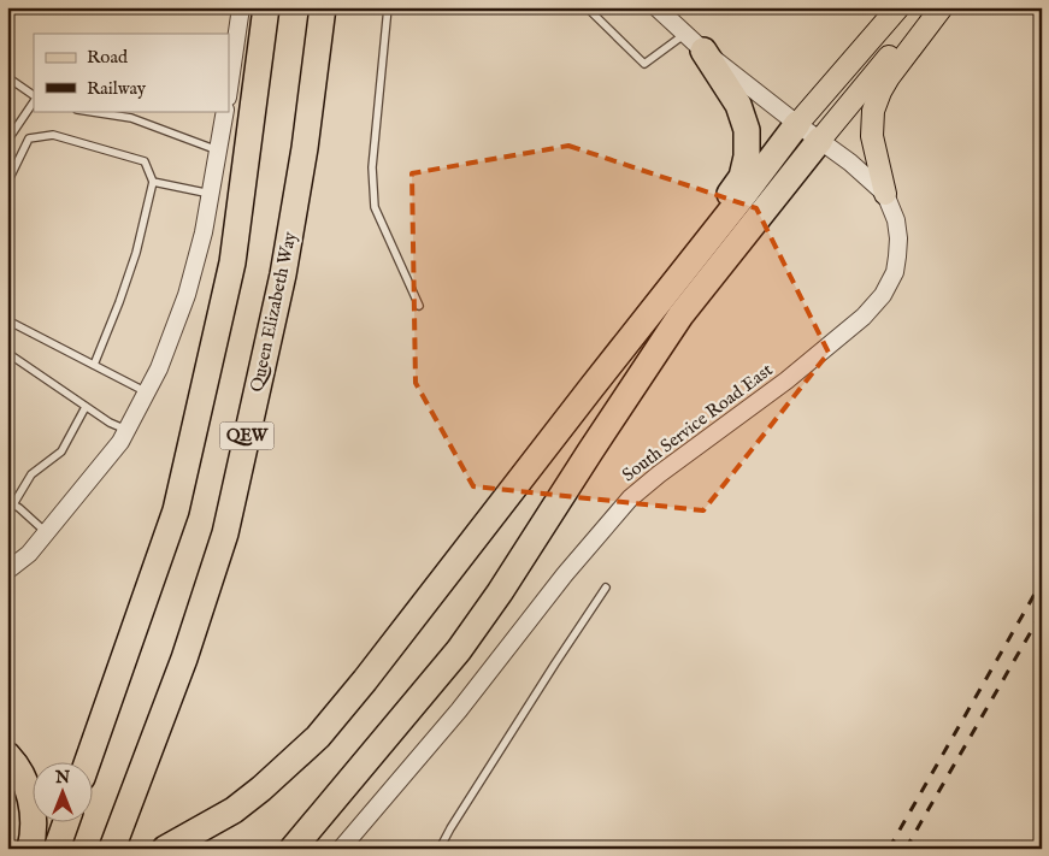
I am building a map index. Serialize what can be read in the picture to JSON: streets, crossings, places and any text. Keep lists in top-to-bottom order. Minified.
{"streets":{"highway":["Queen Elizabeth Way","QEW"],"street":["South Service Road East"]},"legend":["Road","Railway"],"north":"top"}
